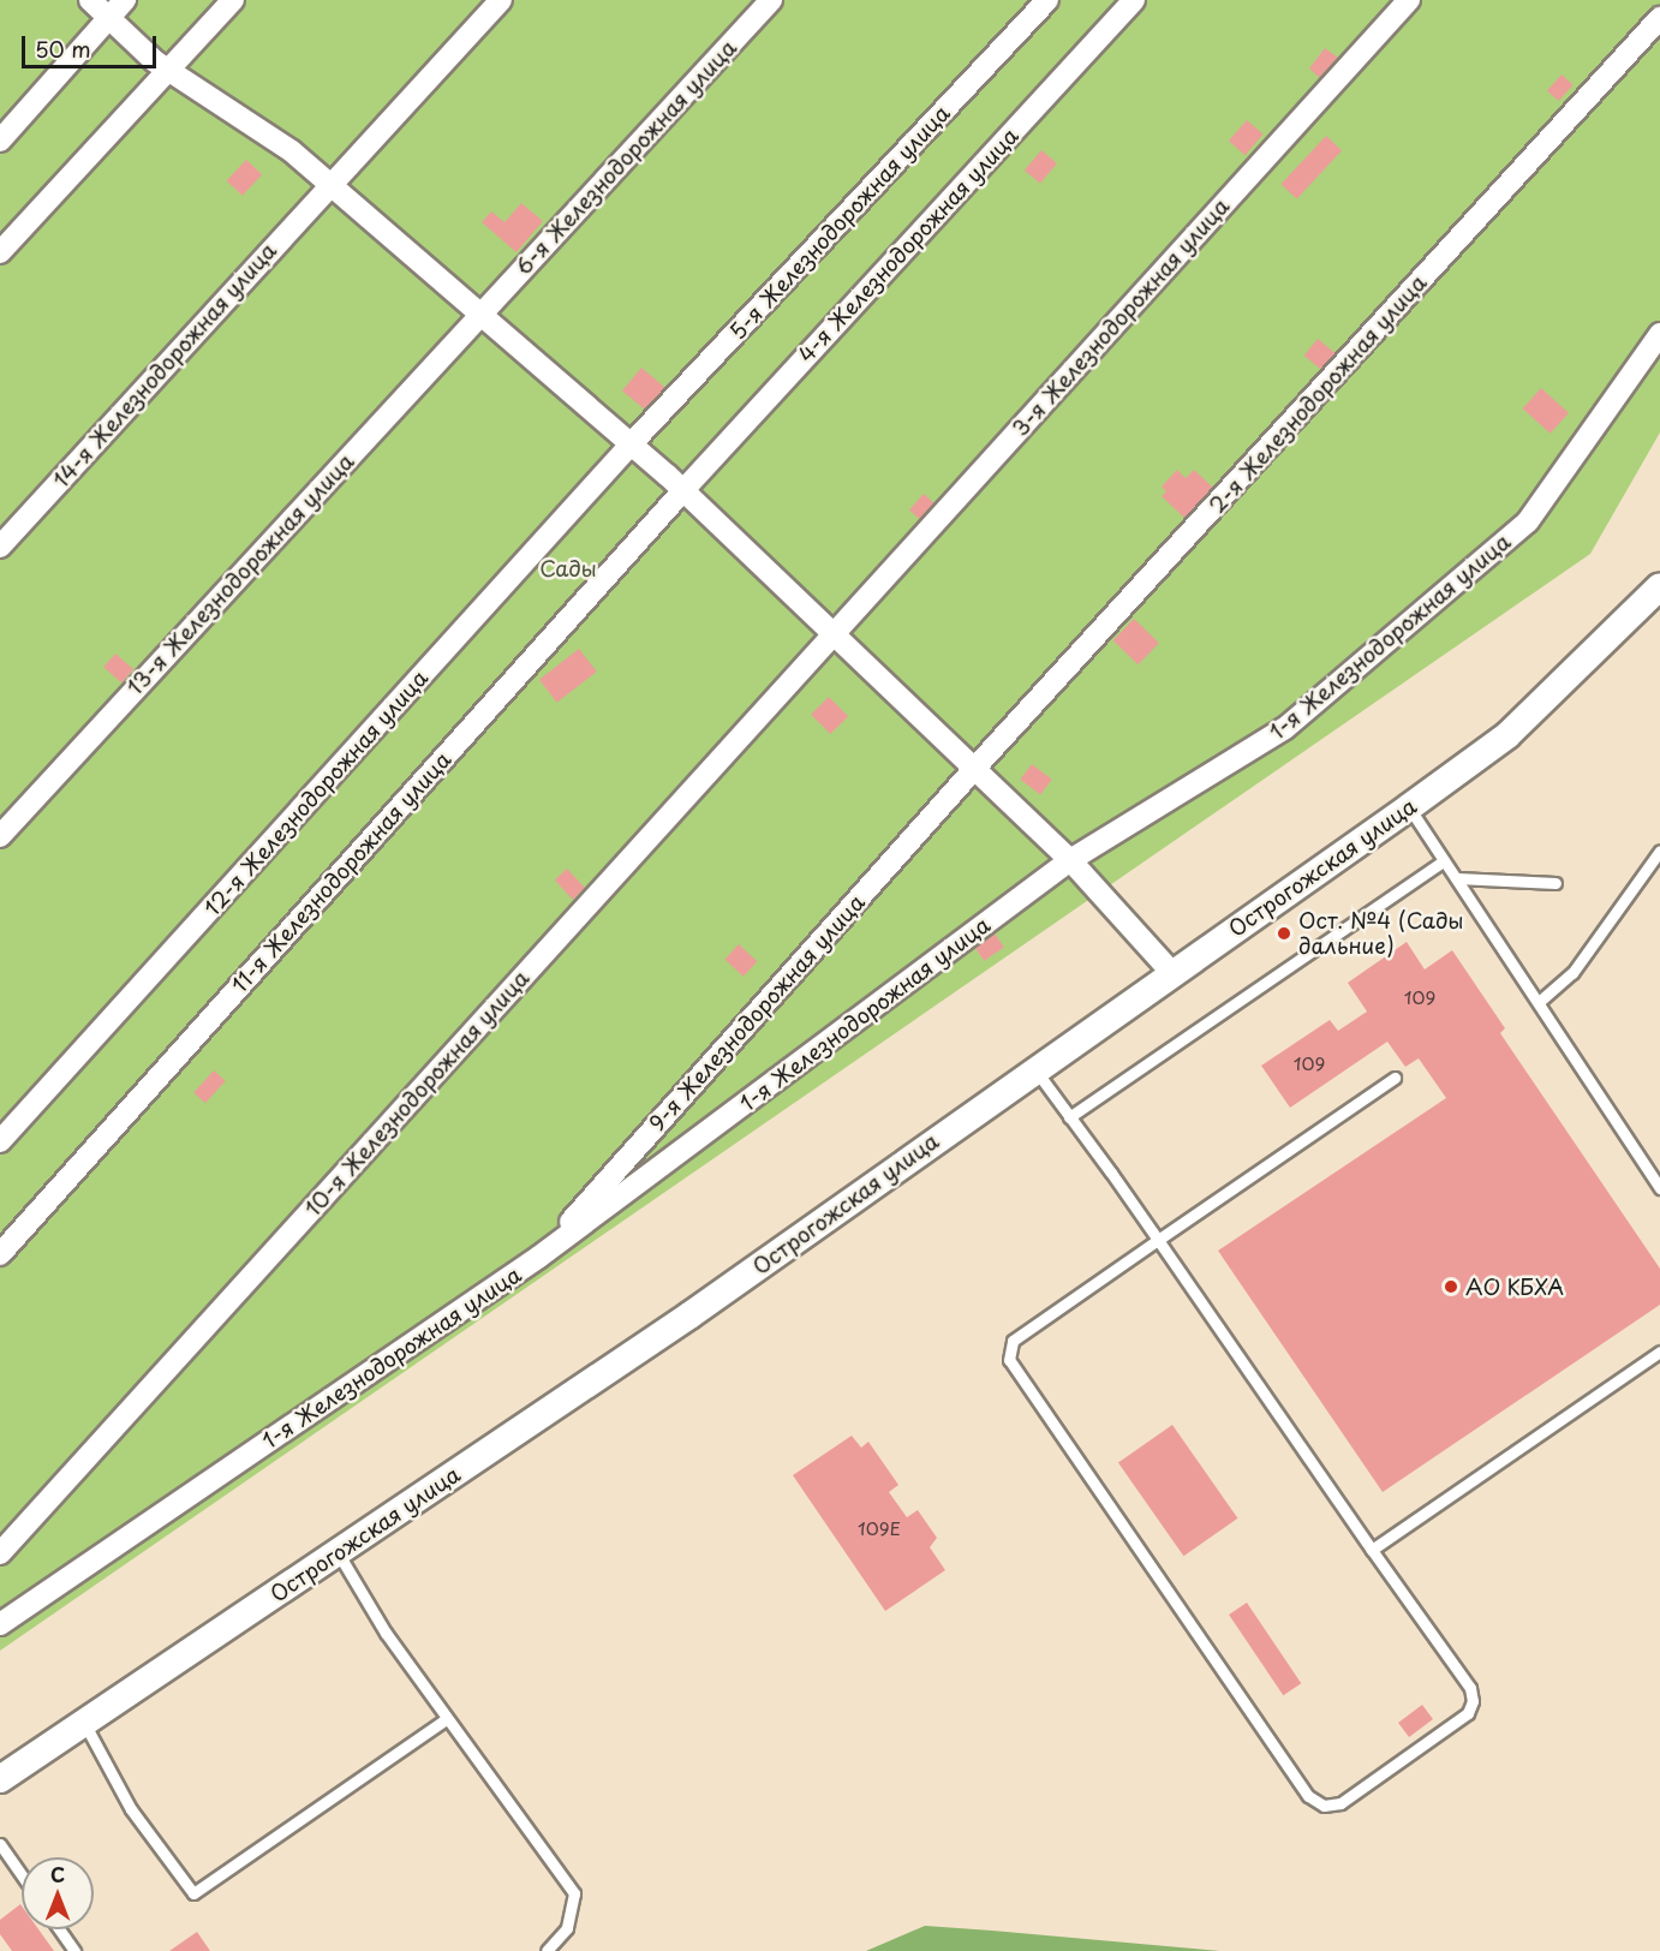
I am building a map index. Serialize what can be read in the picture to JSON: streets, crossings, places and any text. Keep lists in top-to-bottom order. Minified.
{"streets":{"street":["6-я Железнодорожная улица","5-я Железнодорожная улица","4-я Железнодорожная улица","3-я Железнодорожная улица","14-я Железнодорожная улица","2-я Железнодорожная улица","13-я Железнодорожная улица","1-я Железнодорожная улица","12-я Железнодорожная улица","Острогожская улица","11-я Железнодорожная улица","9-я Железнодорожная улица","10-я Железнодорожная улица"]},"crossings":[["6-я Железнодорожная улица","13-я Железнодорожная улица"],["5-я Железнодорожная улица","12-я Железнодорожная улица"],["4-я Железнодорожная улица","11-я Железнодорожная улица"],["3-я Железнодорожная улица","10-я Железнодорожная улица"],["2-я Железнодорожная улица","9-я Железнодорожная улица"],["1-я Железнодорожная улица","9-я Железнодорожная улица"]],"parks":["Сады"],"places":["Ост. №4 (Сады дальние)","АО КБХА"],"house_numbers":["109","109","109Е"],"scale_bar":"50 m","north":"top"}
